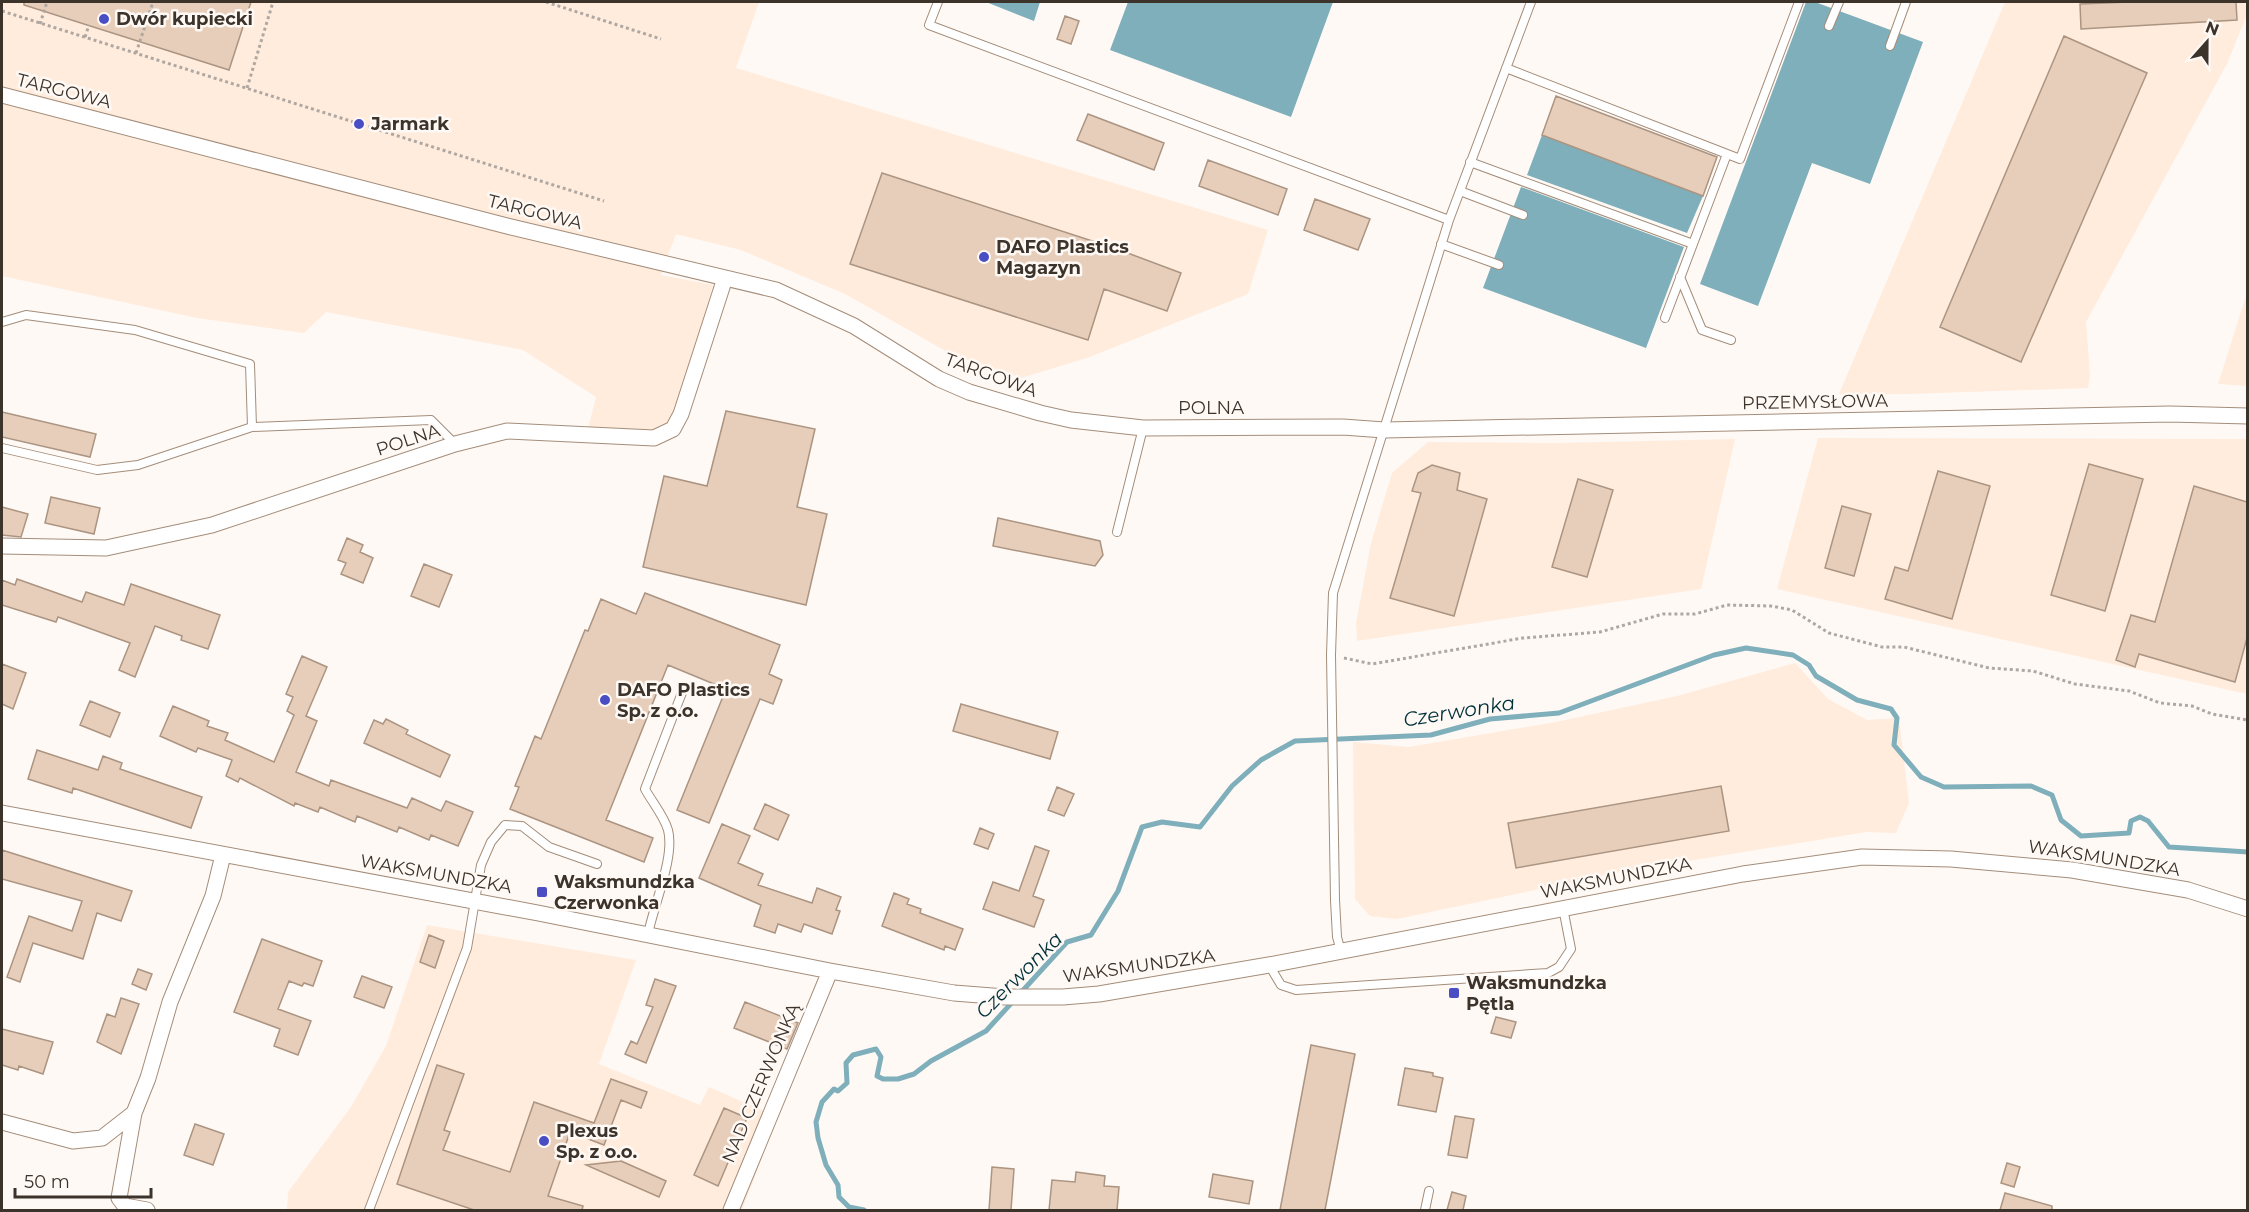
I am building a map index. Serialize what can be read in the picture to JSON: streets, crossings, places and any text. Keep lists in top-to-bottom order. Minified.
{"streets":{"street":["TARGOWA","PRZEMYSŁOWA","POLNA","WAKSMUNDZKA","NAD CZERWONKĄ"]},"crossings":[["TARGOWA","POLNA"],["PRZEMYSŁOWA","POLNA"],["WAKSMUNDZKA","NAD CZERWONKĄ"]],"water":["Czerwonka"],"places":{"other":["Dwór kupiecki","Jarmark","DAFO Plastics Magazyn","DAFO Plastics Sp. z o.o.","Plexus Sp. z o.o."],"transit":["Waksmundzka Czerwonka","Waksmundzka Pętla"]},"scale_bar":"50 m","north":"top"}
